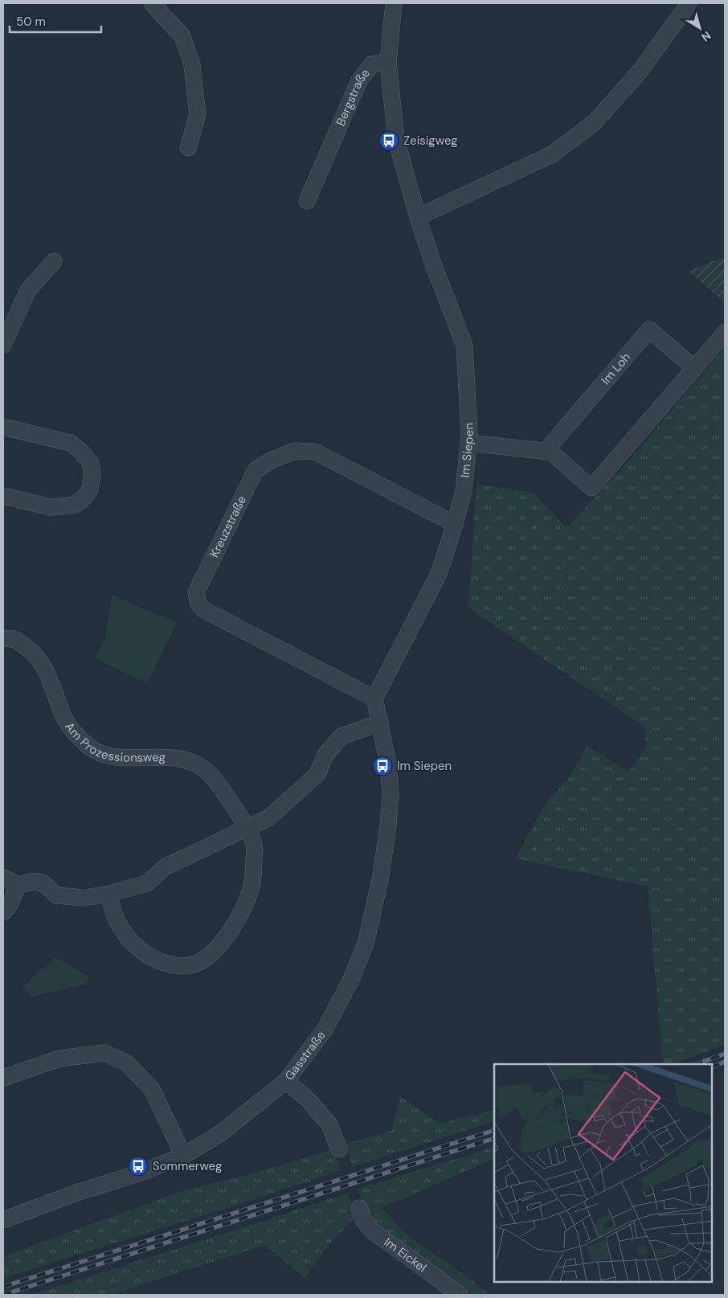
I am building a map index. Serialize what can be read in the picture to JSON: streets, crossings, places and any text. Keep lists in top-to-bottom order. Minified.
{"streets":{"street":["Bergstraße","Im Loh","Im Siepen","Kreuzstraße","Am Prozessionsweg","Gasstraße","Im Eickel"]},"crossings":[["Bergstraße","Im Siepen"],["Im Siepen","Kreuzstraße"]],"places":{"bus stop":["Zeisigweg","Im Siepen","Sommerweg"]},"scale_bar":"50 m","north":"bottom right"}
